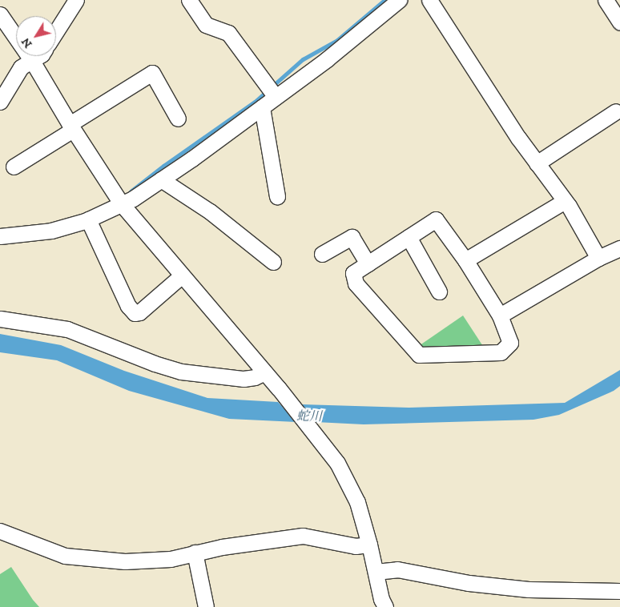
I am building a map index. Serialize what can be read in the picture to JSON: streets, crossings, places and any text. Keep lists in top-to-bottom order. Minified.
{"water":["蛇川"],"north":"bottom left"}
